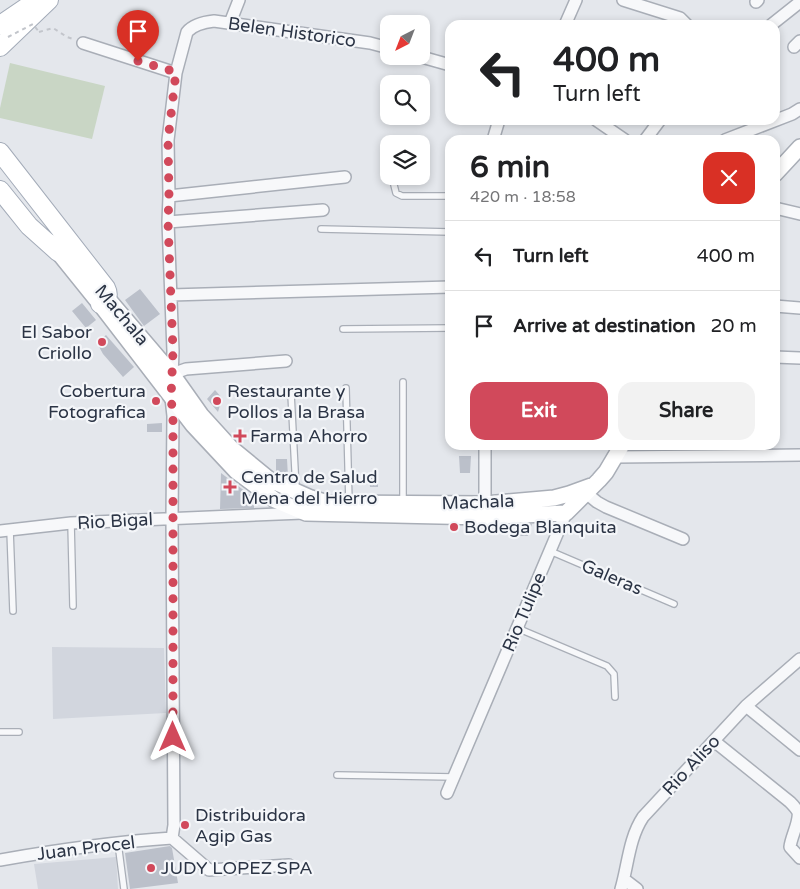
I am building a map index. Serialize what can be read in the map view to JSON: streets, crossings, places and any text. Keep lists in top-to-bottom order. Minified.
{"streets":{"main road":["Machala","Rio Tulipe"],"street":["Belen Historico","Rio Bigal","Rio Aliso","Juan Procel"],"lane":["Galeras"]},"crossings":[["Machala","Rio Bigal"],["Machala","Rio Tulipe"],["Galeras","Rio Tulipe"]],"places":{"other":["El Sabor Criollo","Cobertura Fotografica","Restaurante y Pollos a la Brasa","Bodega Blanquita","Distribuidora Agip Gas","JUDY LOPEZ SPA"],"health":["Farma Ahorro","Centro de Salud Mena del Hierro"]},"north":"bottom left","page":{"turn":["400 m","Turn left"],"heading":["6 min","420 m · 18:58"],"list":[{"name":"Turn left","value":"400 m"},{"name":"Arrive at destination","value":"20 m"}],"buttons":["Exit","Share"]}}
